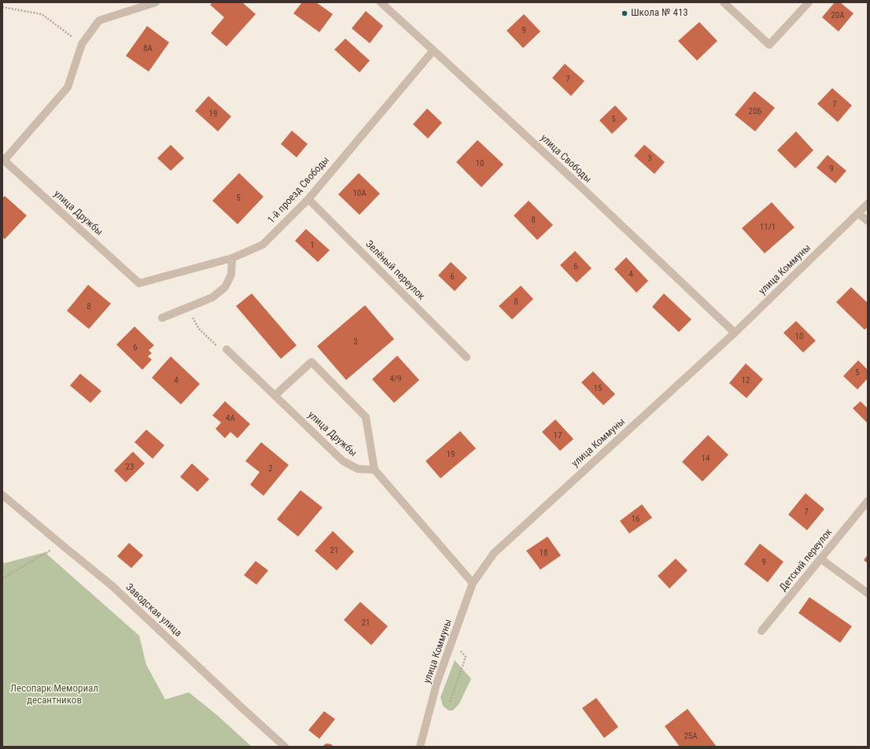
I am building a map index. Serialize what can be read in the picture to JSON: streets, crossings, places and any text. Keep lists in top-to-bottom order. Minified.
{"streets":{"street":["улица Свободы","1-й проезд Свободы","улица Дружбы","улица Коммуны","Зелёный переулок","Детский переулок","Заводская улица"]},"crossings":[["улица Свободы","1-й проезд Свободы"],["улица Свободы","улица Коммуны"],["1-й проезд Свободы","улица Дружбы"],["1-й проезд Свободы","Зелёный переулок"]],"parks":["Лесопарк Мемориал десантников"],"places":["Школа № 413"],"house_numbers":["20А","9","8А","7","7","20Б","19","5","3","10","9","10А","5","8","11/1","1","6","4","6","8","8","10","3","6","5","4/9","4","12","15","4А","17","19","14","23","2","7","16","21","18","9","21","25А"]}
